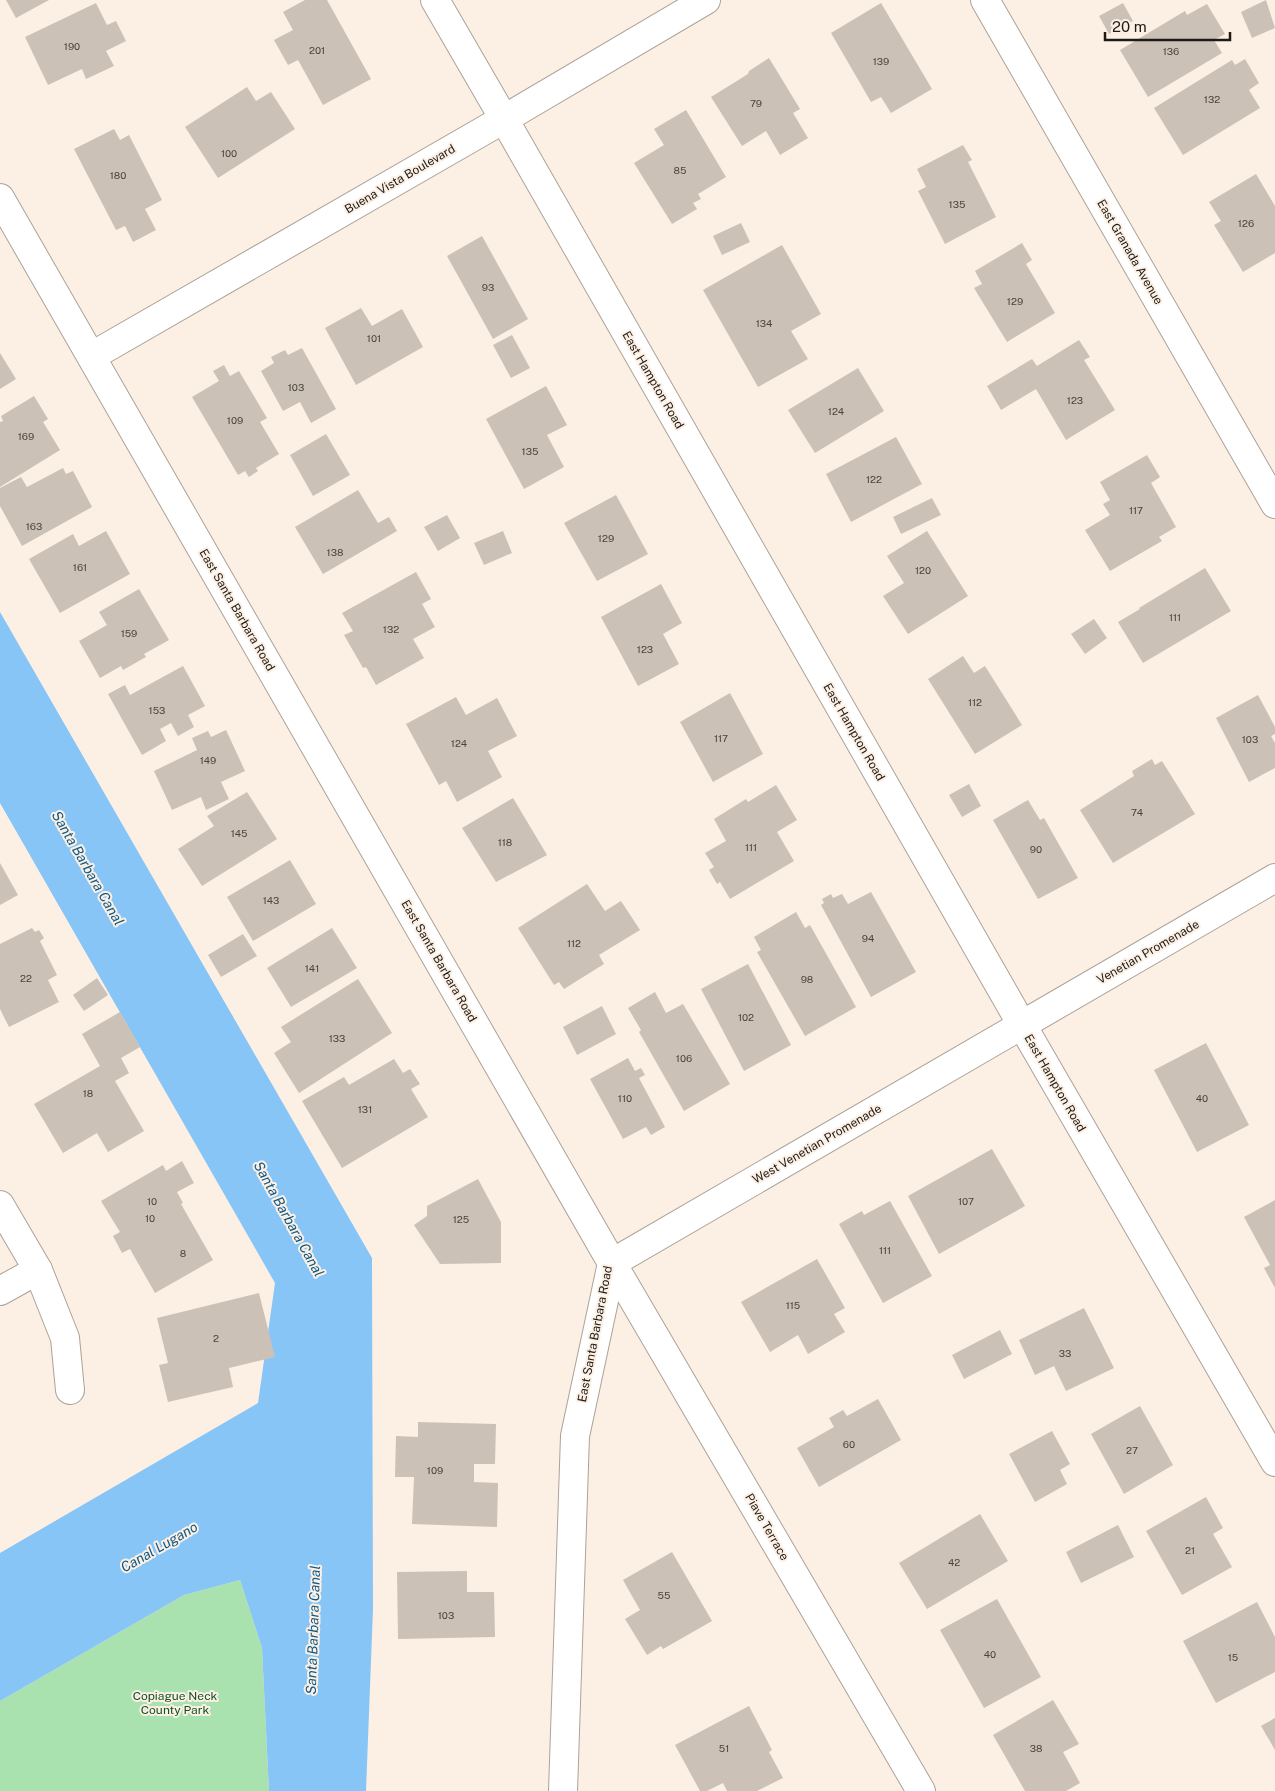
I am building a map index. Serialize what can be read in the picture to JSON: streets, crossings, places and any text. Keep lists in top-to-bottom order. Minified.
{"streets":{"street":["Buena Vista Boulevard","East Granada Avenue","East Hampton Road","East Santa Barbara Road","Venetian Promenade","West Venetian Promenade","Piave Terrace"]},"crossings":[["Buena Vista Boulevard","East Hampton Road"],["Buena Vista Boulevard","East Santa Barbara Road"],["East Hampton Road","Venetian Promenade"],["East Hampton Road","West Venetian Promenade"],["East Santa Barbara Road","West Venetian Promenade"],["East Santa Barbara Road","Piave Terrace"],["Venetian Promenade","West Venetian Promenade"],["West Venetian Promenade","Piave Terrace"]],"water":["Santa Barbara Canal","Canal Lugano"],"parks":["Copiague Neck County Park"],"house_numbers":["190","201","136","139","132","79","100","85","180","135","126","93","129","134","101","103","123","124","109","169","135","122","117","163","129","138","161","120","111","132","159","123","112","153","117","103","124","149","74","145","118","111","90","143","94","112","141","22","98","102","133","106","18","110","40","131","10","107","10","125","111","8","115","2","33","60","27","109","21","42","55","103","40","15","51","38"],"scale_bar":"20 m"}
